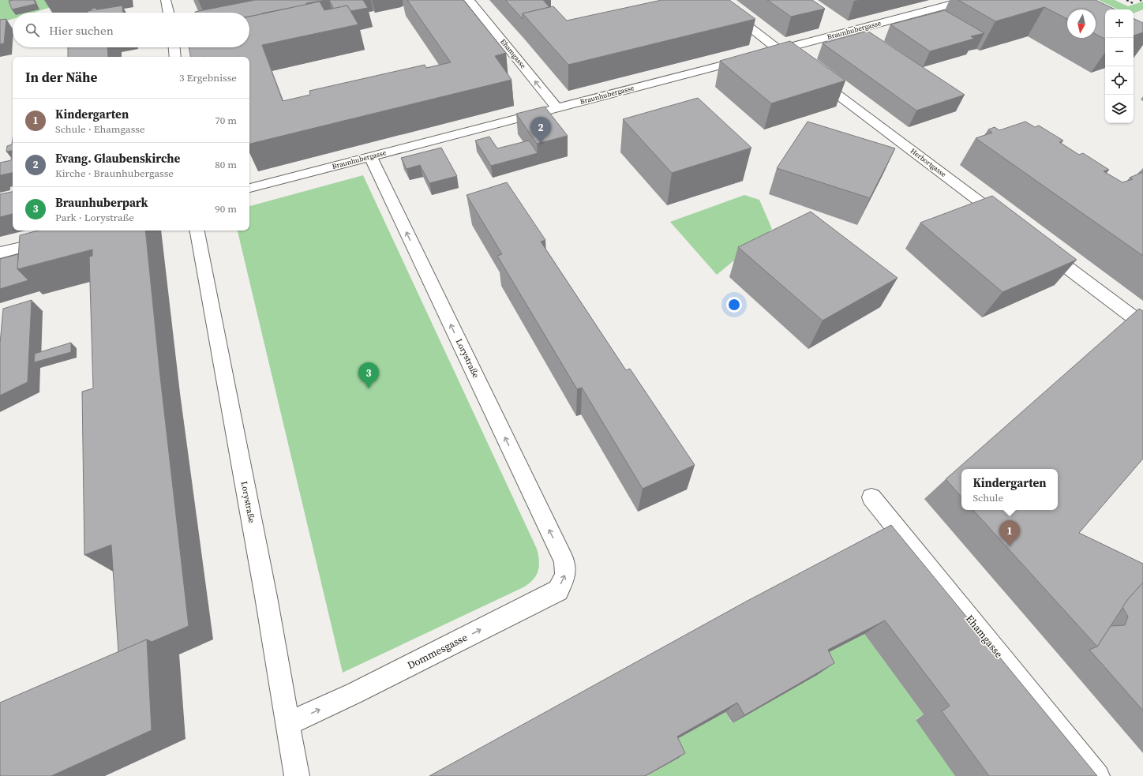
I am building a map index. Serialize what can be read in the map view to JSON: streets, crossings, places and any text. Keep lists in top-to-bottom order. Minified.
{"streets":{"street":["Braunhubergasse","Ehamgasse","Herbortgasse","Lorystraße","Dommesgasse"]},"crossings":[["Braunhubergasse","Ehamgasse"],["Braunhubergasse","Lorystraße"],["Lorystraße","Dommesgasse"]],"one_way":["Lorystraße","Dommesgasse"],"north":"bottom","page":{"map_buttons":["+","−"],"search":"Hier suchen","heading":["In der Nähe","3 Ergebnisse"],"list":[{"mark":"1","name":"Kindergarten","note":"Schule · Ehamgasse","value":"70 m"},{"mark":"2","name":"Evang. Glaubenskirche","note":"Kirche · Braunhubergasse","value":"80 m"},{"mark":"3","name":"Braunhuberpark","note":"Park · Lorystraße","value":"90 m"}],"pins":["2","3","1"],"popup":["Kindergarten","Schule"]}}
